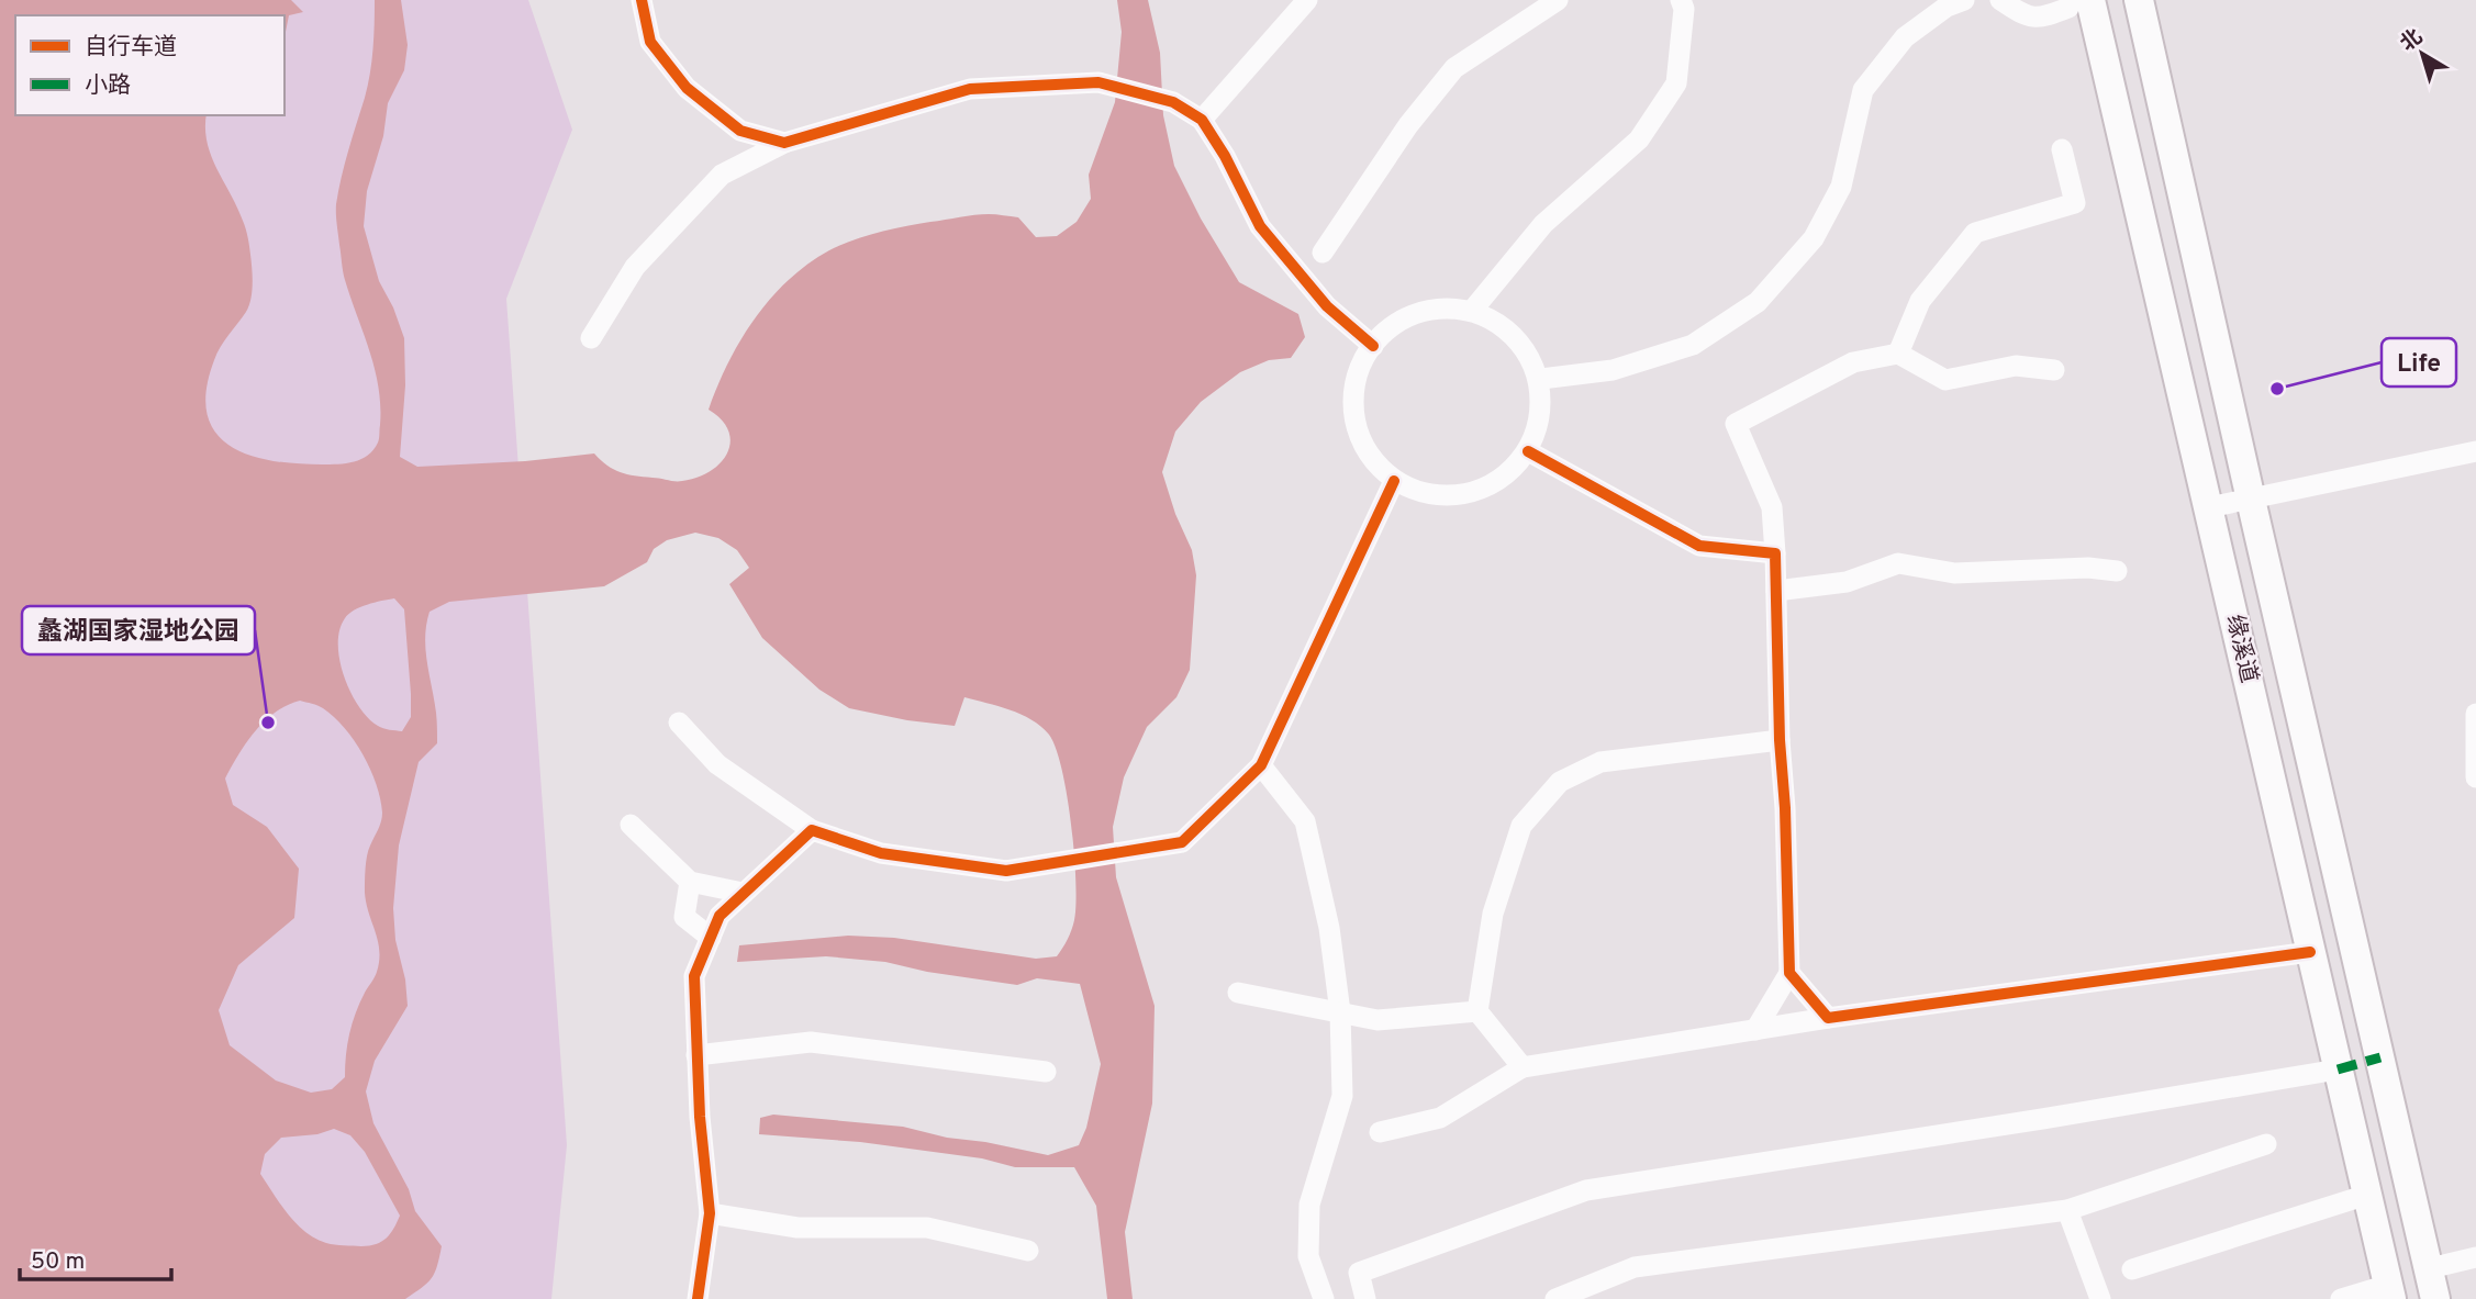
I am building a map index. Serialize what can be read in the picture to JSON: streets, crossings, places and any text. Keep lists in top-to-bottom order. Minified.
{"streets":{"main road":["缘溪道"]},"places":["Life","蠡湖国家湿地公园"],"legend":["自行车道","小路"],"scale_bar":"50 m","north":"top left"}
